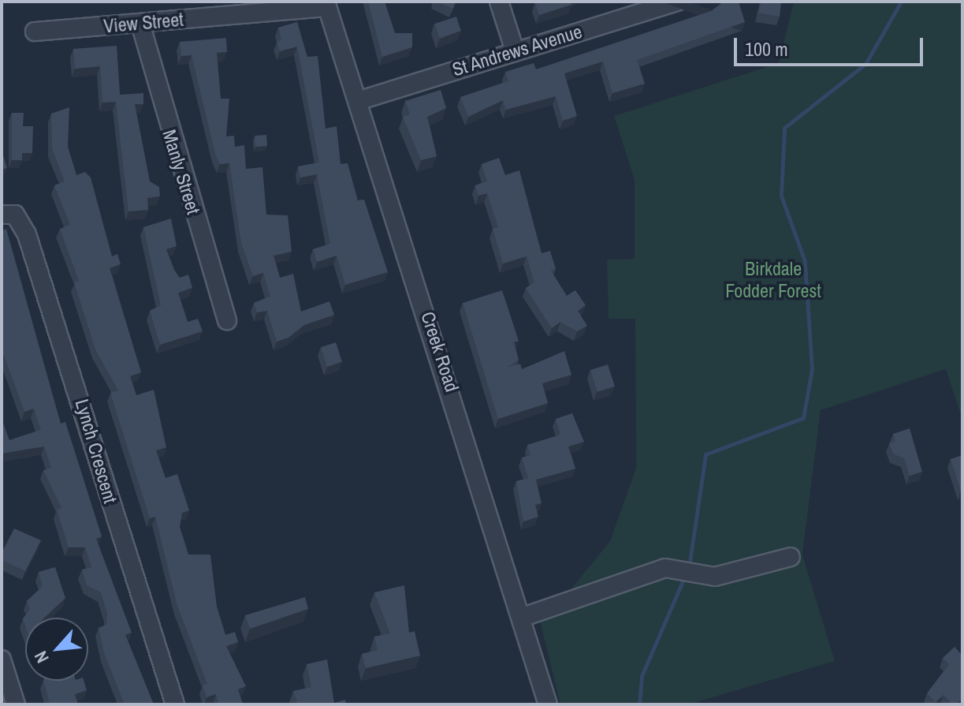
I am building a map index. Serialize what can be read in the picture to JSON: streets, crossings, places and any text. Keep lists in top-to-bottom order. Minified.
{"streets":{"street":["View Street","St Andrews Avenue","Manly Street","Creek Road","Lynch Crescent"]},"crossings":[["View Street","Manly Street"],["View Street","Creek Road"],["St Andrews Avenue","Creek Road"]],"parks":["Birkdale Fodder Forest"],"scale_bar":"100 m","north":"bottom left"}
